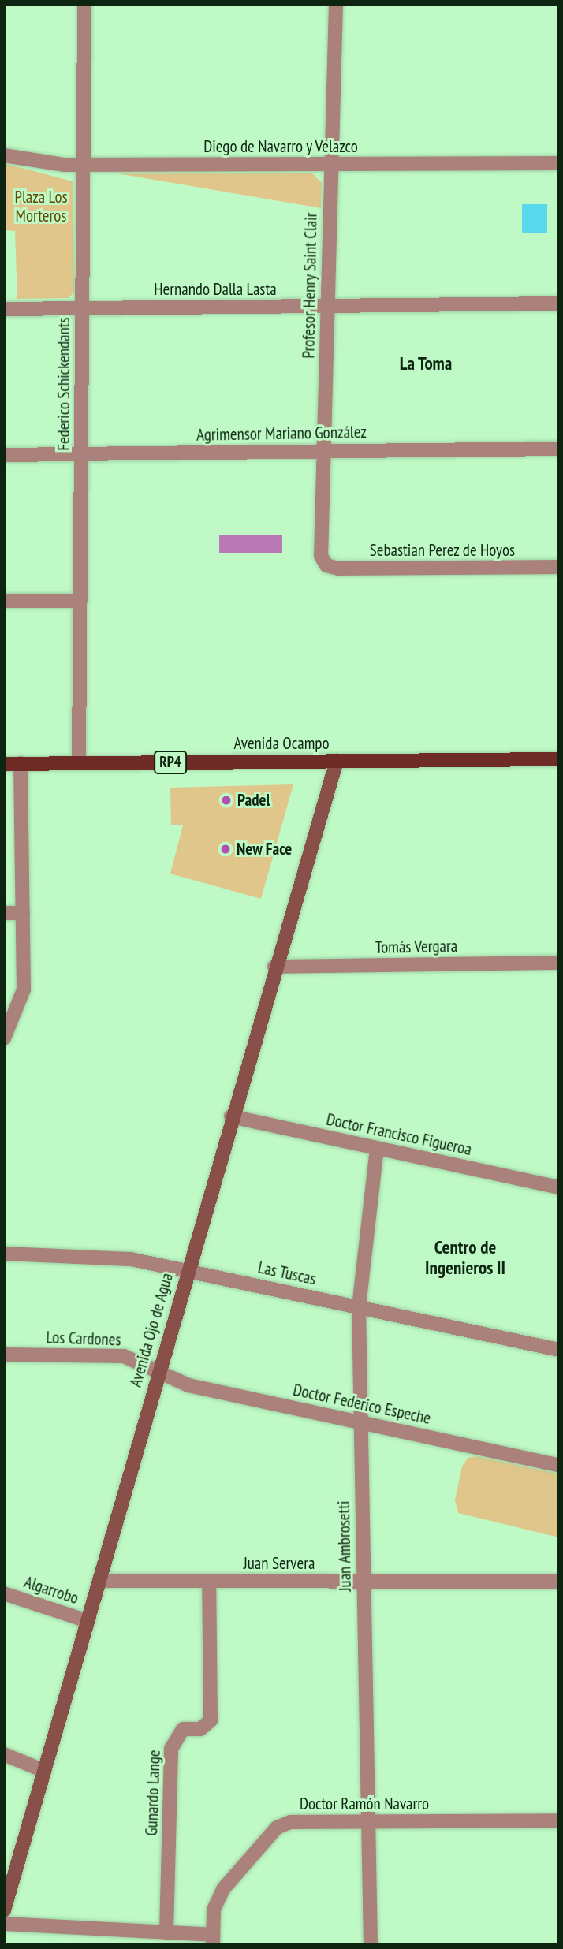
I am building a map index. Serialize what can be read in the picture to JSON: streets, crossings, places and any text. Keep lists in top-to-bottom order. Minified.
{"streets":{"main road":["Avenida Ocampo","RP4","Avenida Ojo de Agua"],"street":["Diego de Navarro y Velazco","Profesor Henry Saint Clair","Hernando Dalla Lasta","Federico Schickendants","Agrimensor Mariano González","Sebastian Perez de Hoyos","Tomás Vergara","Doctor Francisco Figueroa","Las Tuscas","Los Cardones","Doctor Federico Espeche","Juan Ambrosetti","Juan Servera","Algarrobo","Gunardo Lange","Doctor Ramón Navarro"]},"crossings":[["Diego de Navarro y Velazco","Profesor Henry Saint Clair"],["Diego de Navarro y Velazco","Federico Schickendants"],["Profesor Henry Saint Clair","Hernando Dalla Lasta"],["Profesor Henry Saint Clair","Agrimensor Mariano González"],["Profesor Henry Saint Clair","Sebastian Perez de Hoyos"],["Hernando Dalla Lasta","Federico Schickendants"],["Federico Schickendants","Agrimensor Mariano González"],["Federico Schickendants","Avenida Ocampo"],["Avenida Ocampo","Avenida Ojo de Agua"],["Tomás Vergara","Avenida Ojo de Agua"],["Doctor Francisco Figueroa","Avenida Ojo de Agua"],["Doctor Francisco Figueroa","Juan Ambrosetti"],["Las Tuscas","Avenida Ojo de Agua"],["Las Tuscas","Juan Ambrosetti"],["Avenida Ojo de Agua","Los Cardones"],["Avenida Ojo de Agua","Doctor Federico Espeche"],["Avenida Ojo de Agua","Juan Servera"],["Avenida Ojo de Agua","Algarrobo"],["Los Cardones","Doctor Federico Espeche"],["Doctor Federico Espeche","Juan Ambrosetti"],["Juan Ambrosetti","Juan Servera"],["Juan Ambrosetti","Doctor Ramón Navarro"],["Juan Servera","Gunardo Lange"],["Gunardo Lange","Doctor Ramón Navarro"]],"districts":["La Toma","Centro de Ingenieros II"],"parks":["Plaza Los Morteros"],"places":["Padel","New Face"]}
